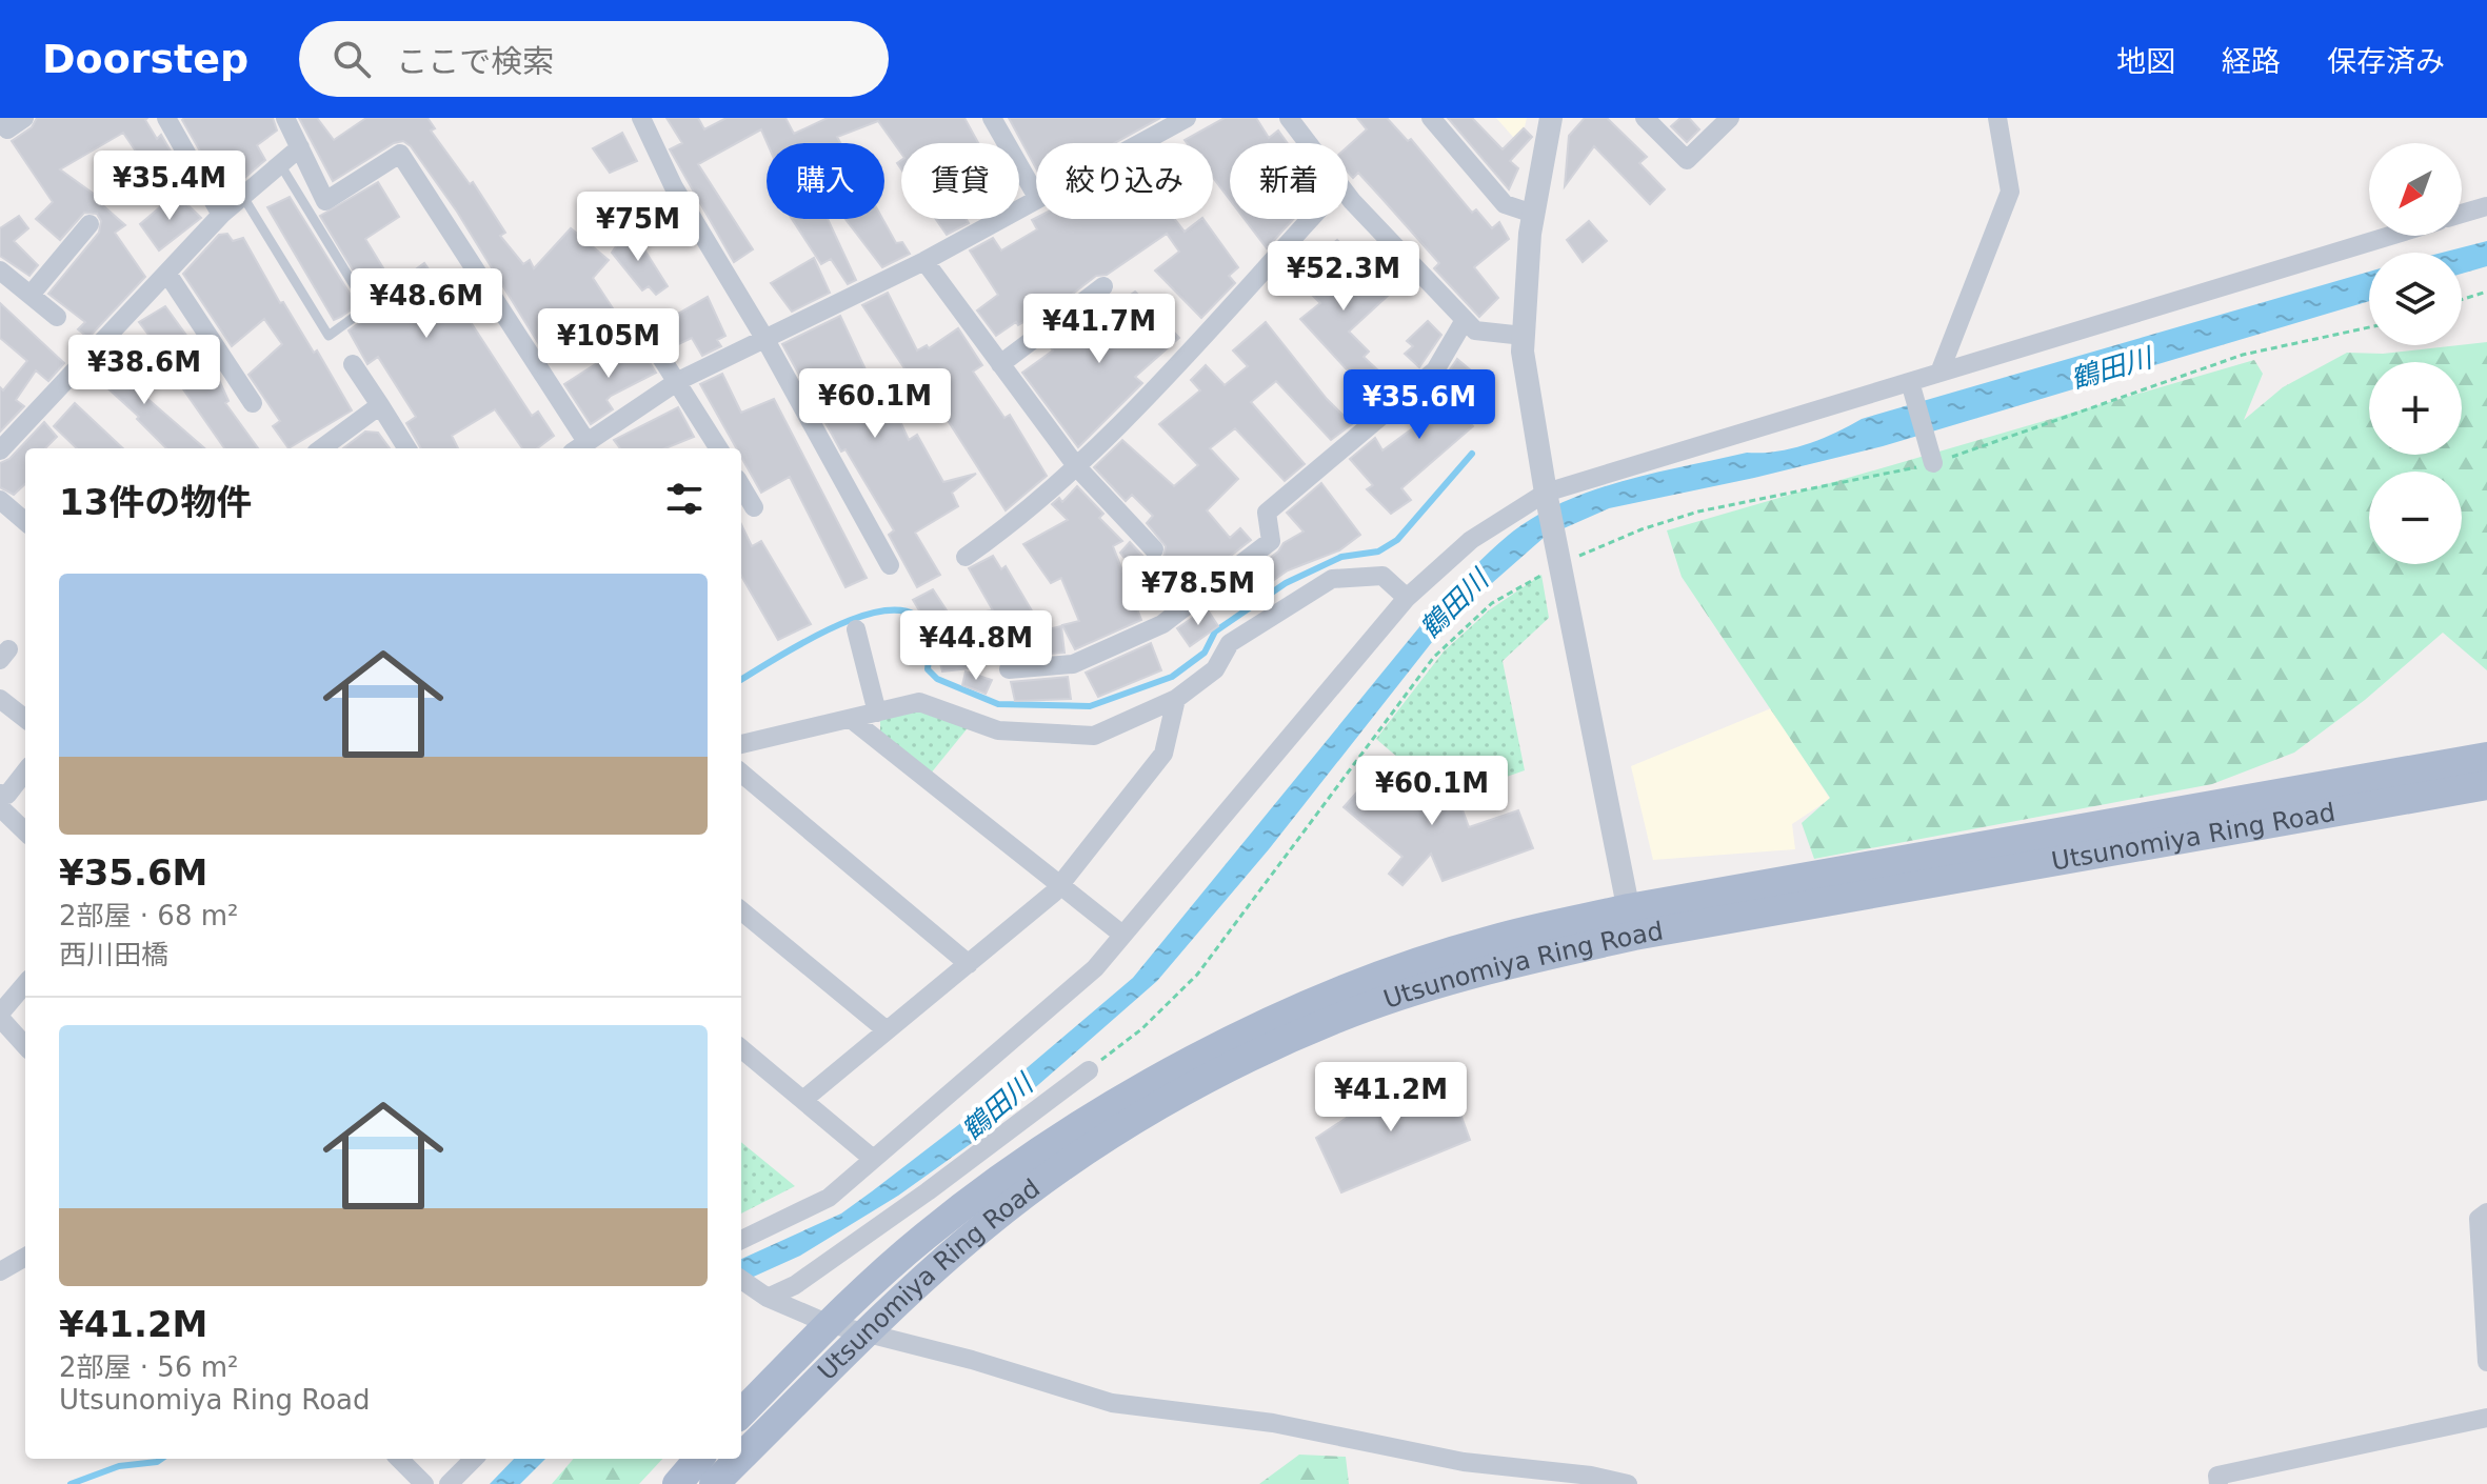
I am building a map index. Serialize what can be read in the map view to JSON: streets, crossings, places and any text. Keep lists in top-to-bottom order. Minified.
{"streets":{"main road":["Utsunomiya Ring Road"]},"water":["鶴田川"],"north":"bottom left","page":{"header":"Doorstep","search":"ここで検索","nav":["地図","経路","保存済み"],"map_buttons":["+","−"],"chip":["購入","賃貸","絞り込み","新着"],"price":["¥35.4M","¥75M","¥52.3M","¥48.6M","¥41.7M","¥105M","¥38.6M","¥60.1M","¥35.6M","¥78.5M","¥44.8M","¥60.1M","¥41.2M"],"heading":"13件の物件","list":[{"name":"¥35.6M","note":"2部屋 · 68 m² · 西川田橋"},{"name":"¥41.2M","note":"2部屋 · 56 m² · Utsunomiya Ring Road"}]}}
